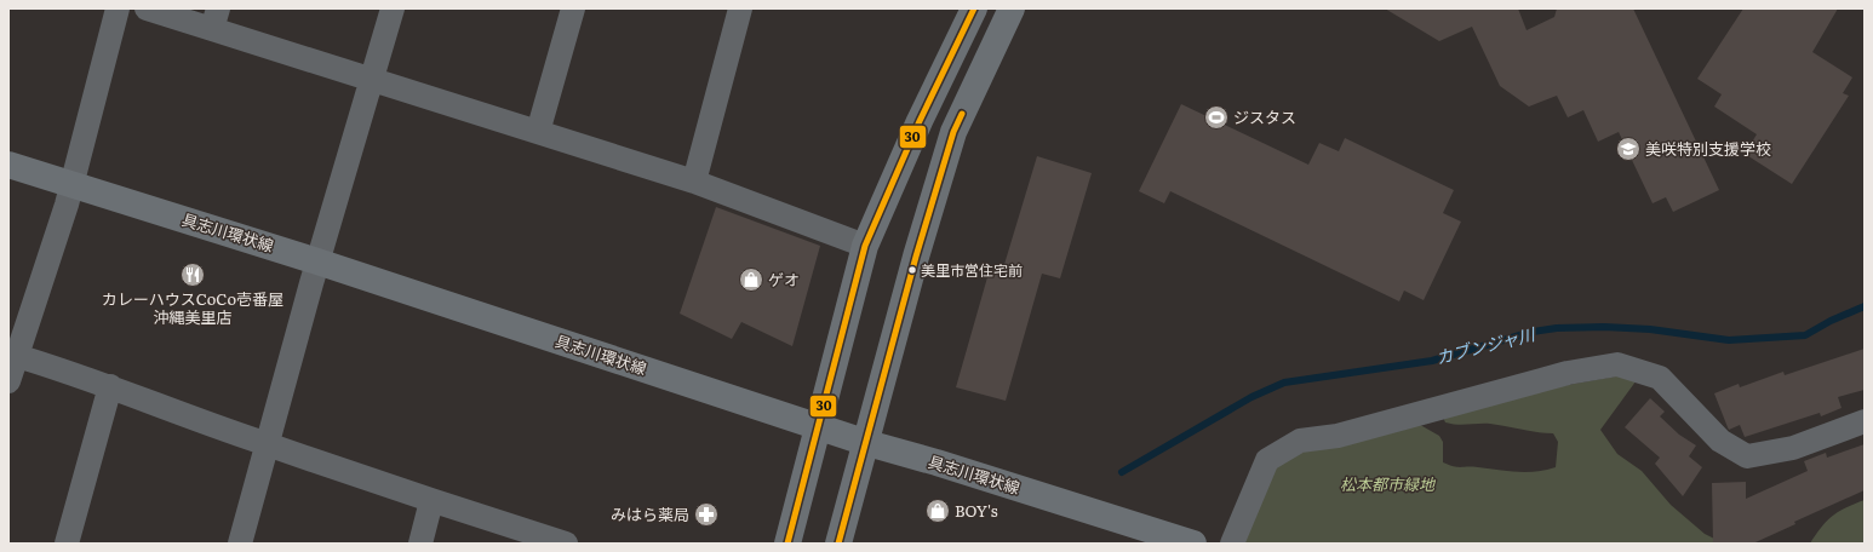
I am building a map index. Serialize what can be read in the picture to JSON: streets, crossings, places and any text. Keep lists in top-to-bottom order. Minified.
{"streets":{"main road":["具志川環状線"]},"water":["カブンジャ川"],"parks":["松本都市緑地"],"places":{"sports":["ジスタス"],"school or university":["美咲特別支援学校"],"other":["美里市営住宅前"],"restaurant":["カレーハウスCoCo壱番屋 沖縄美里店"],"shop":["ゲオ","BOY's"],"pharmacy":["みはら薬局"]},"lines":["transit line 30"]}
